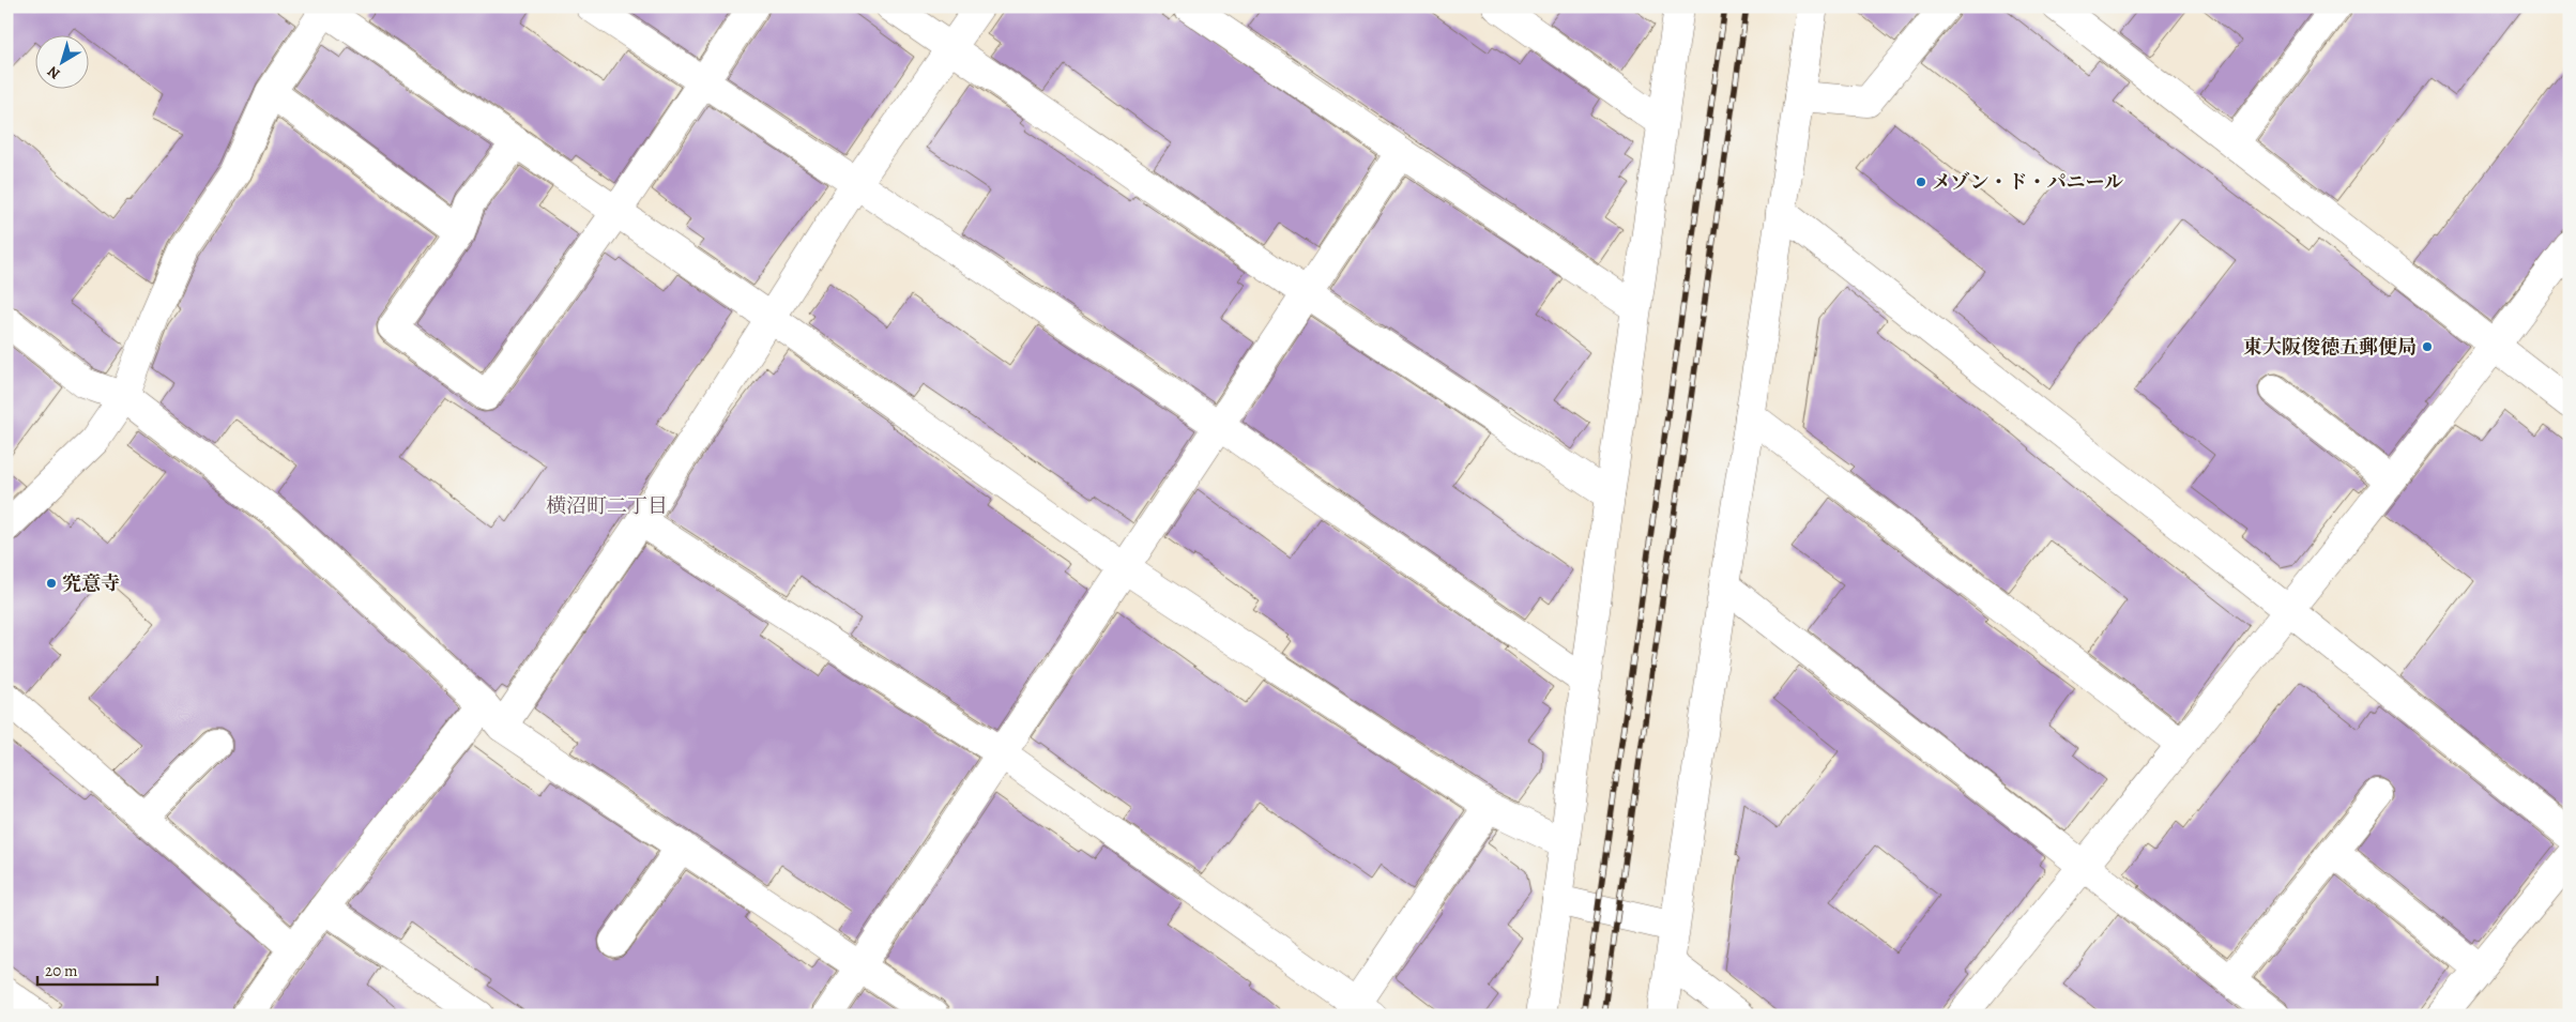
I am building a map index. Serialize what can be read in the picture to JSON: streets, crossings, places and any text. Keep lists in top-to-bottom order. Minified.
{"districts":["横沼町二丁目"],"places":["メゾン・ド・パニール","東大阪俊徳五郵便局","究意寺"],"scale_bar":"20 m","north":"bottom left"}
